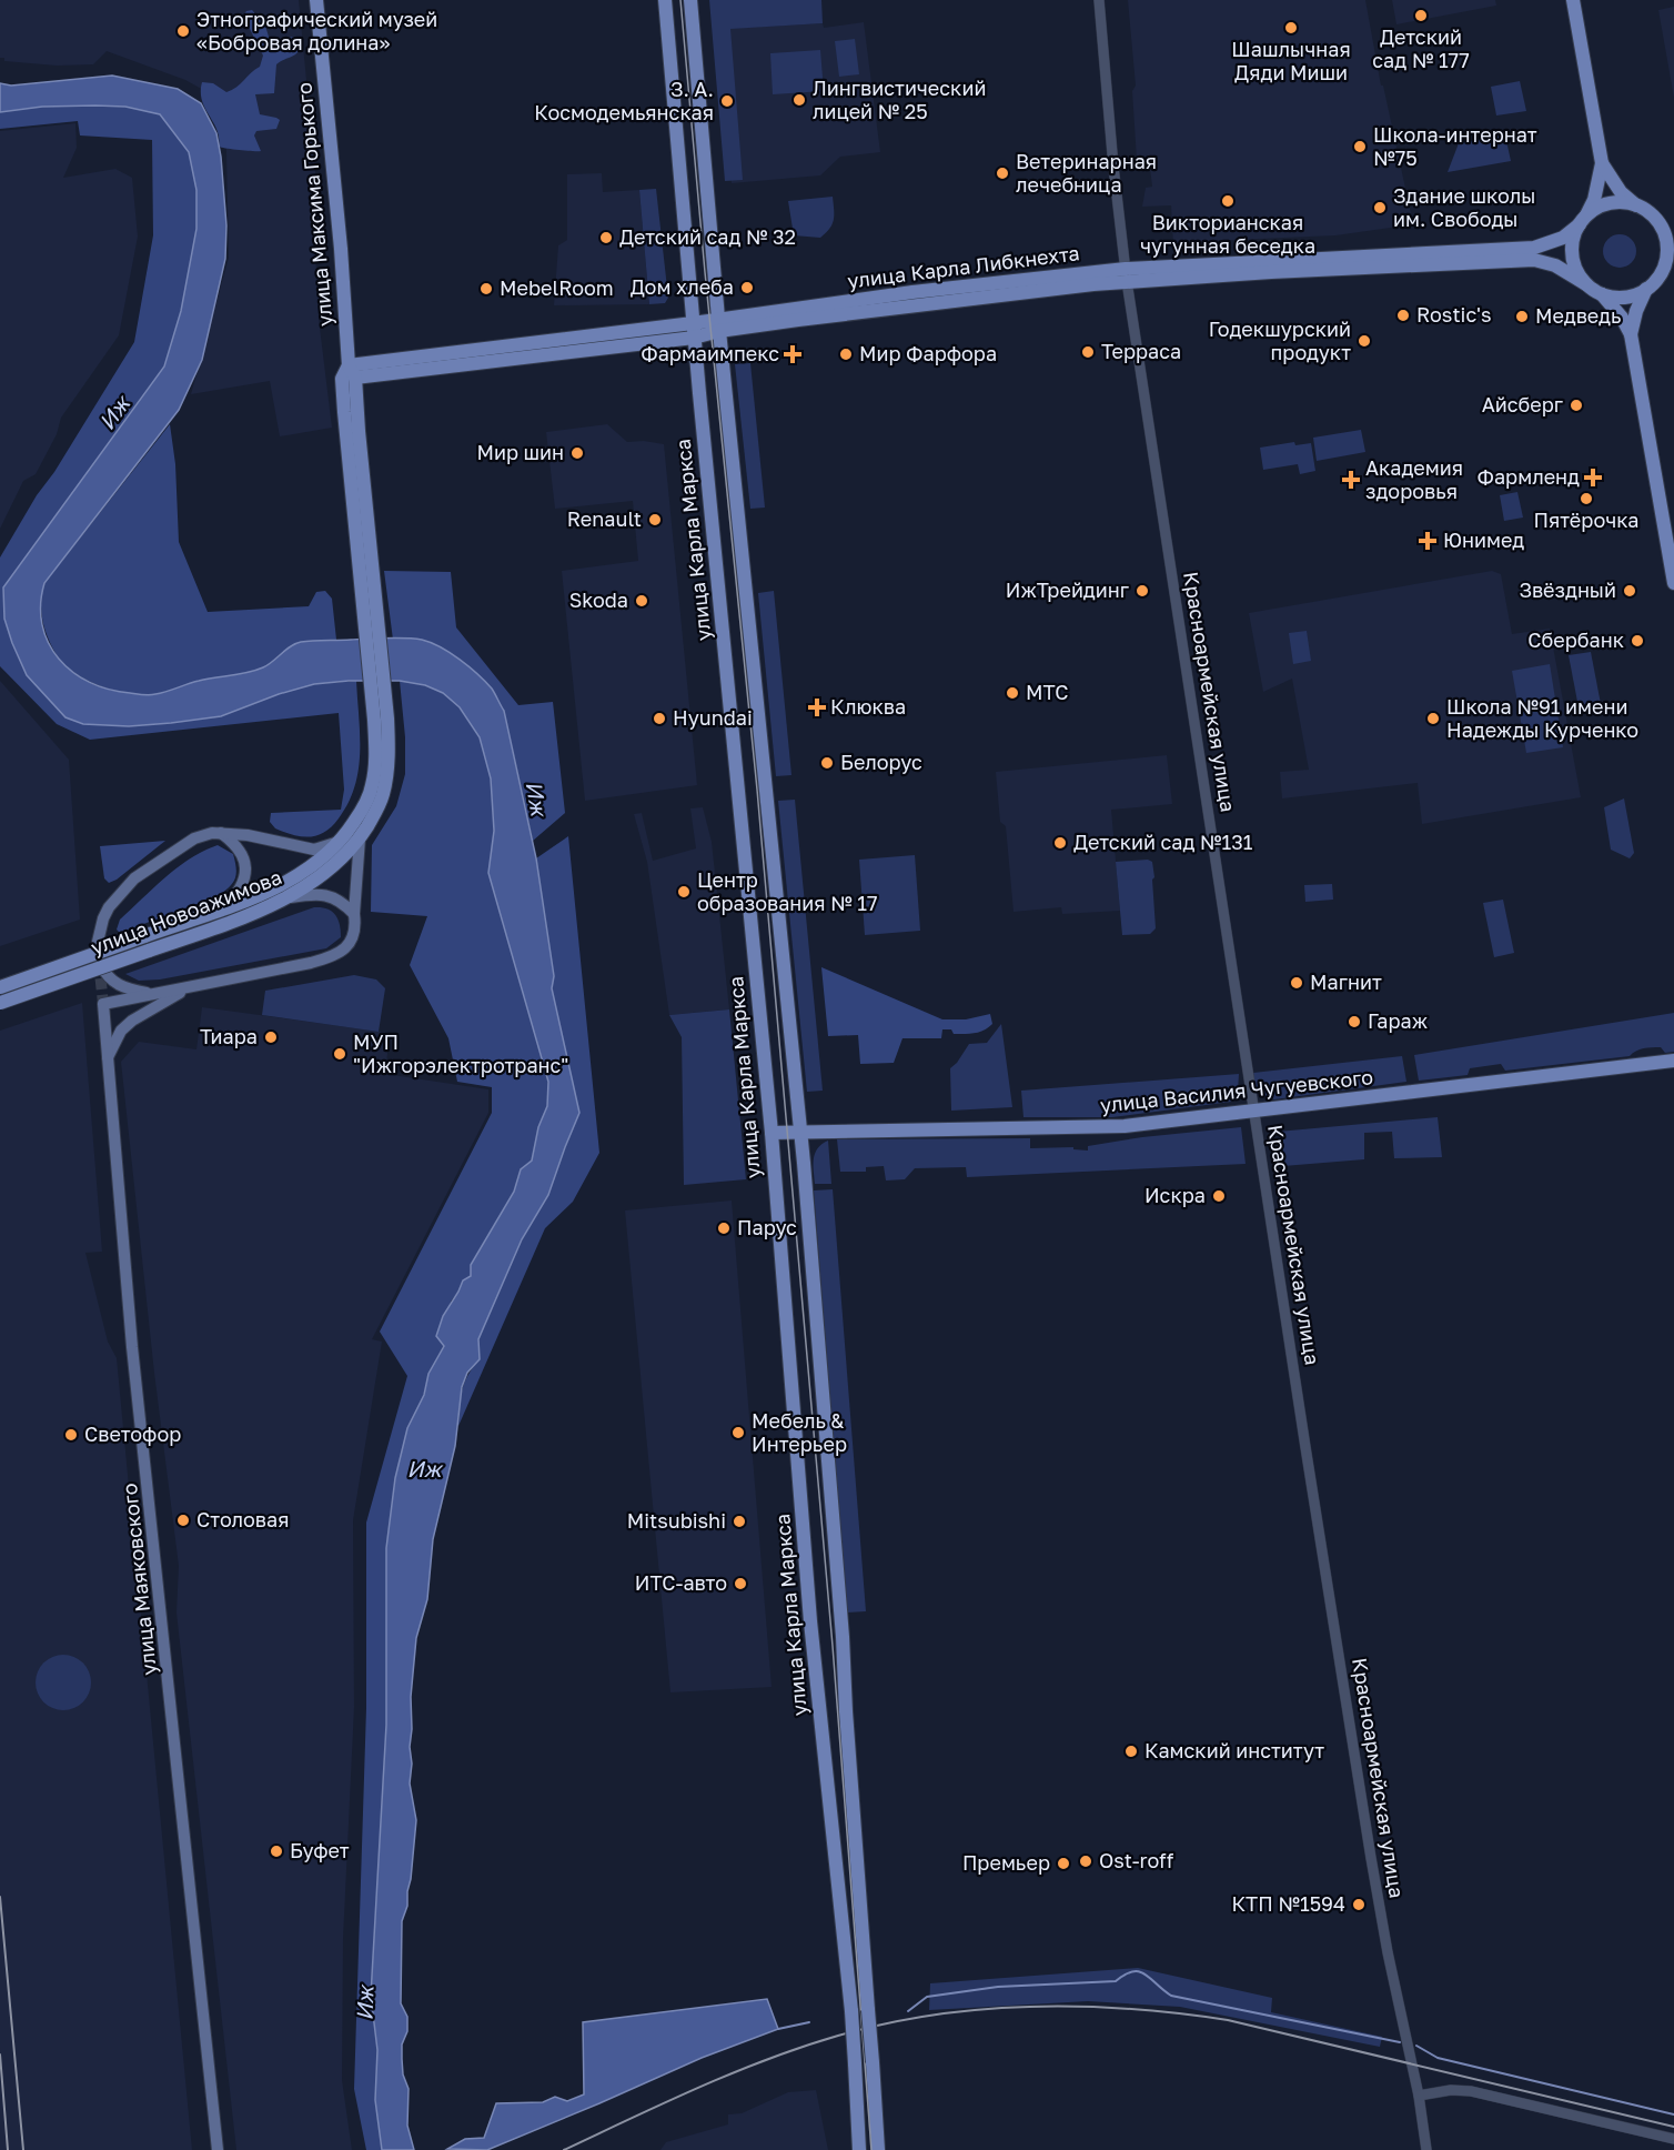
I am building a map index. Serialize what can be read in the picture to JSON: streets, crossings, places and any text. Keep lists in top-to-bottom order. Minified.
{"streets":{"main road":["улица Максима Горького","улица Карла Либкнехта","улица Карла Маркса","улица Новоажимова","улица Василия Чугуевского","улица Маяковского"],"street":["Красноармейская улица"]},"crossings":[["улица Максима Горького","улица Карла Либкнехта"],["улица Максима Горького","улица Новоажимова"],["улица Карла Либкнехта","улица Карла Маркса"],["улица Карла Либкнехта","Красноармейская улица"],["улица Карла Маркса","улица Василия Чугуевского"],["Красноармейская улица","улица Василия Чугуевского"]],"water":["Иж"],"places":{"other":["Детский сад № 177","Шашлычная Дяди Миши","Этнографический музей «Бобровая долина»","Лингвистический лицей № 25","З. А. Космодемьянская","Школа-интернат №75","Ветеринарная лечебница","Викторианская чугунная беседка","Здание школы им. Свободы","Детский сад № 32","Дом хлеба","MebelRoom","Rostic's","Медведь","Годекшурский продукт","Терраса","Мир Фарфора","Айсберг","Мир шин","Пятёрочка","Renault","ИжТрейдинг","Звёздный","Skoda","Сбербанк","МТС","Hyundai","Школа №91 имени Надежды Курченко","Белорус","Детский сад №131","Центр образования № 17","Магнит","Гараж","Тиара","МУП \"Ижгорэлектротранс\"","Искра","Парус","Мебель & Интерьер","Светофор","Столовая","Mitsubishi","ИТС-авто","Камский институт","Буфет","Ost-roff","Премьер","КТП №1594"],"health":["Фармаимпекс","Фармленд","Академия здоровья","Юнимед","Клюква"]}}
